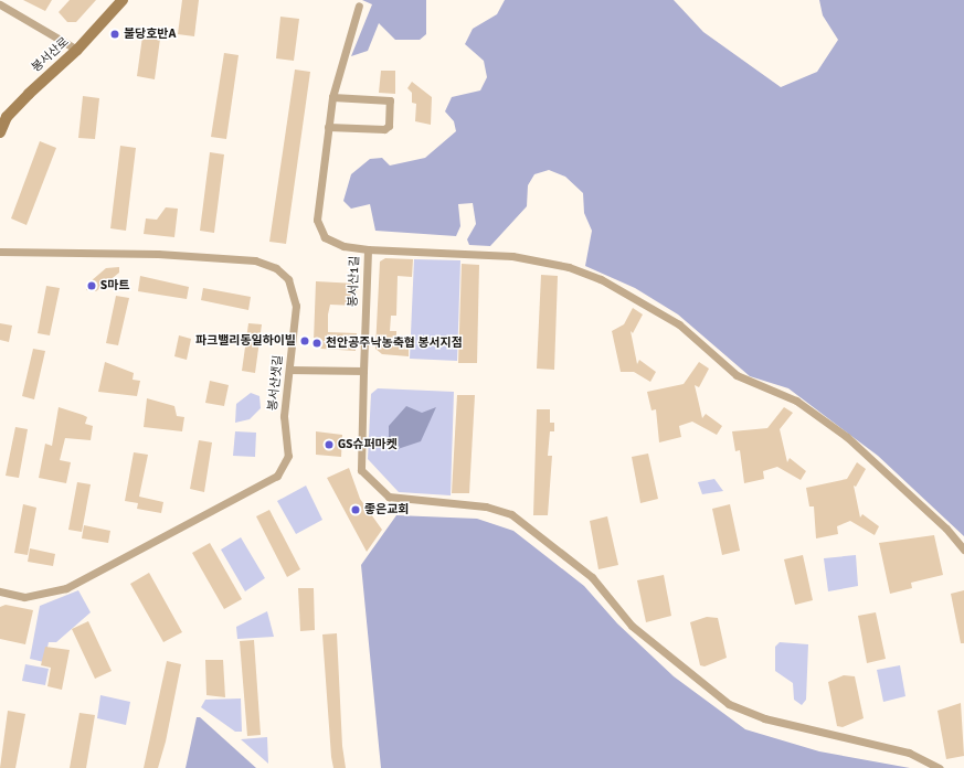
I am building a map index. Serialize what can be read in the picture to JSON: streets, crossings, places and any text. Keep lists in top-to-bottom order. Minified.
{"streets":{"street":["봉서산로","봉서산1길","봉서산샛길"]},"places":["불당호반A","S마트","파크밸리동일하이빌","천안공주낙농축협 봉서지점","GS슈퍼마켓","좋은교회"]}
